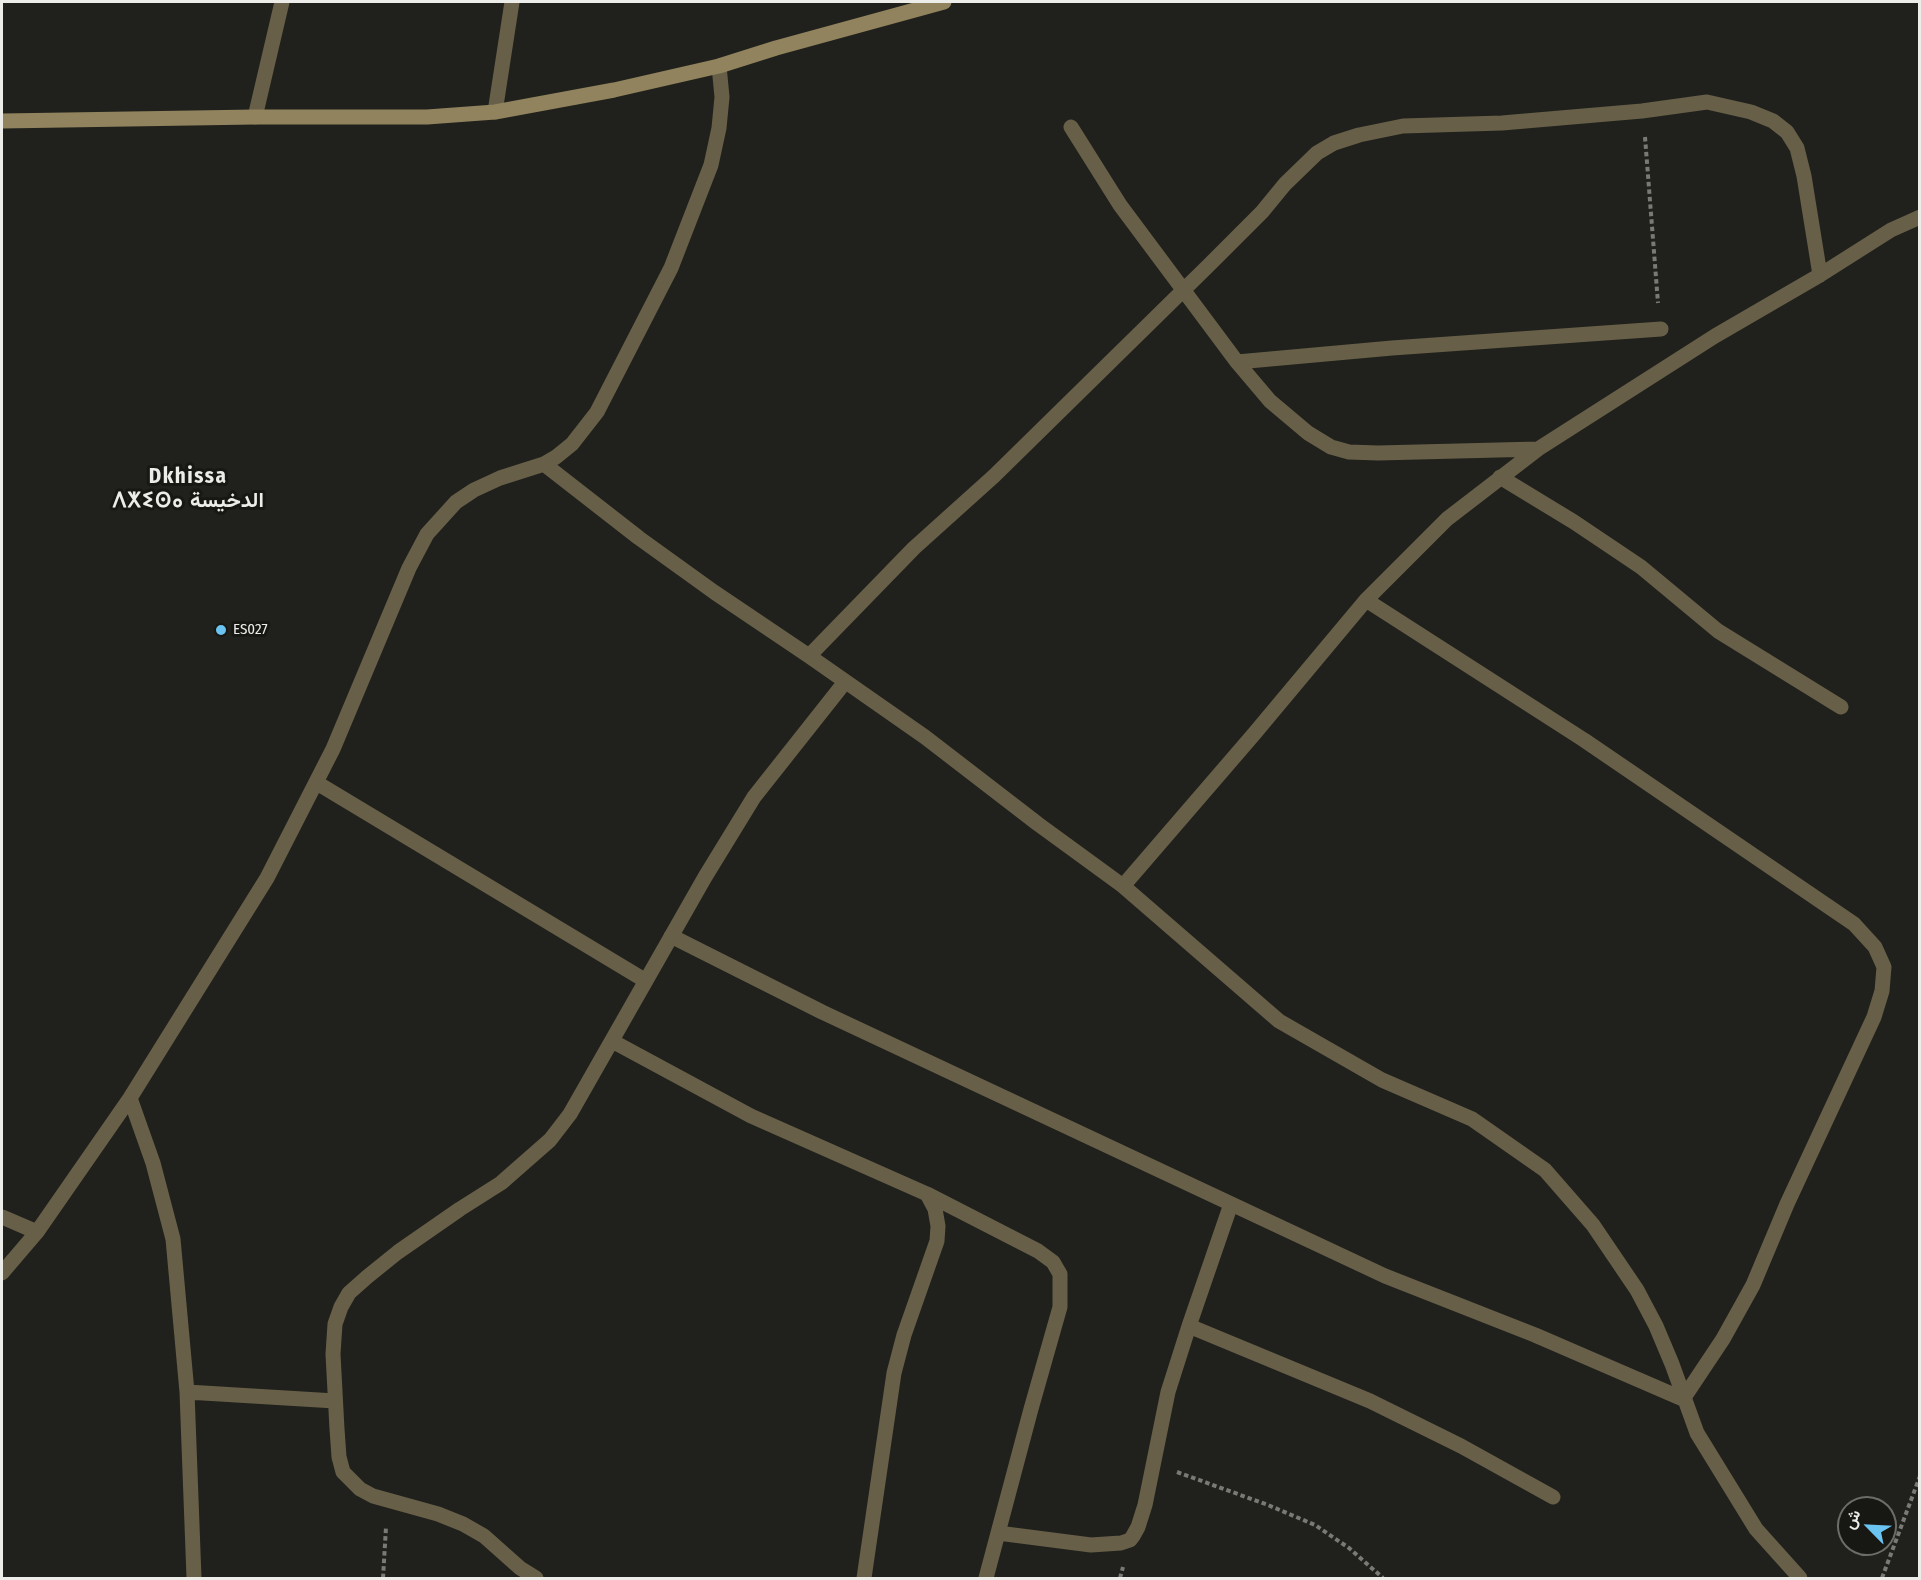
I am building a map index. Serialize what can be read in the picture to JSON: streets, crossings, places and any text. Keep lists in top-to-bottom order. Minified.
{"districts":["Dkhissa ⴷⵅⵉⵙⴰ الدخيسة"],"places":["ES027"],"north":"top left"}
